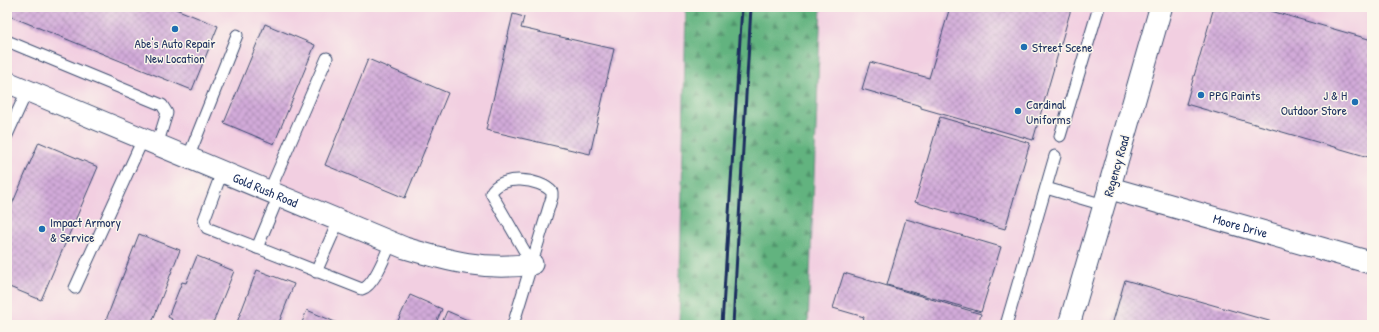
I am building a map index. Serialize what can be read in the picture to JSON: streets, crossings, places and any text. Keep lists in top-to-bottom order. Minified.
{"streets":{"street":["Regency Road","Gold Rush Road","Moore Drive"]},"crossings":[["Regency Road","Moore Drive"]],"places":["Abe's Auto Repair New Location","Street Scene","PPG Paints","J & H Outdoor Store","Cardinal Uniforms","Impact Armory & Service"]}
